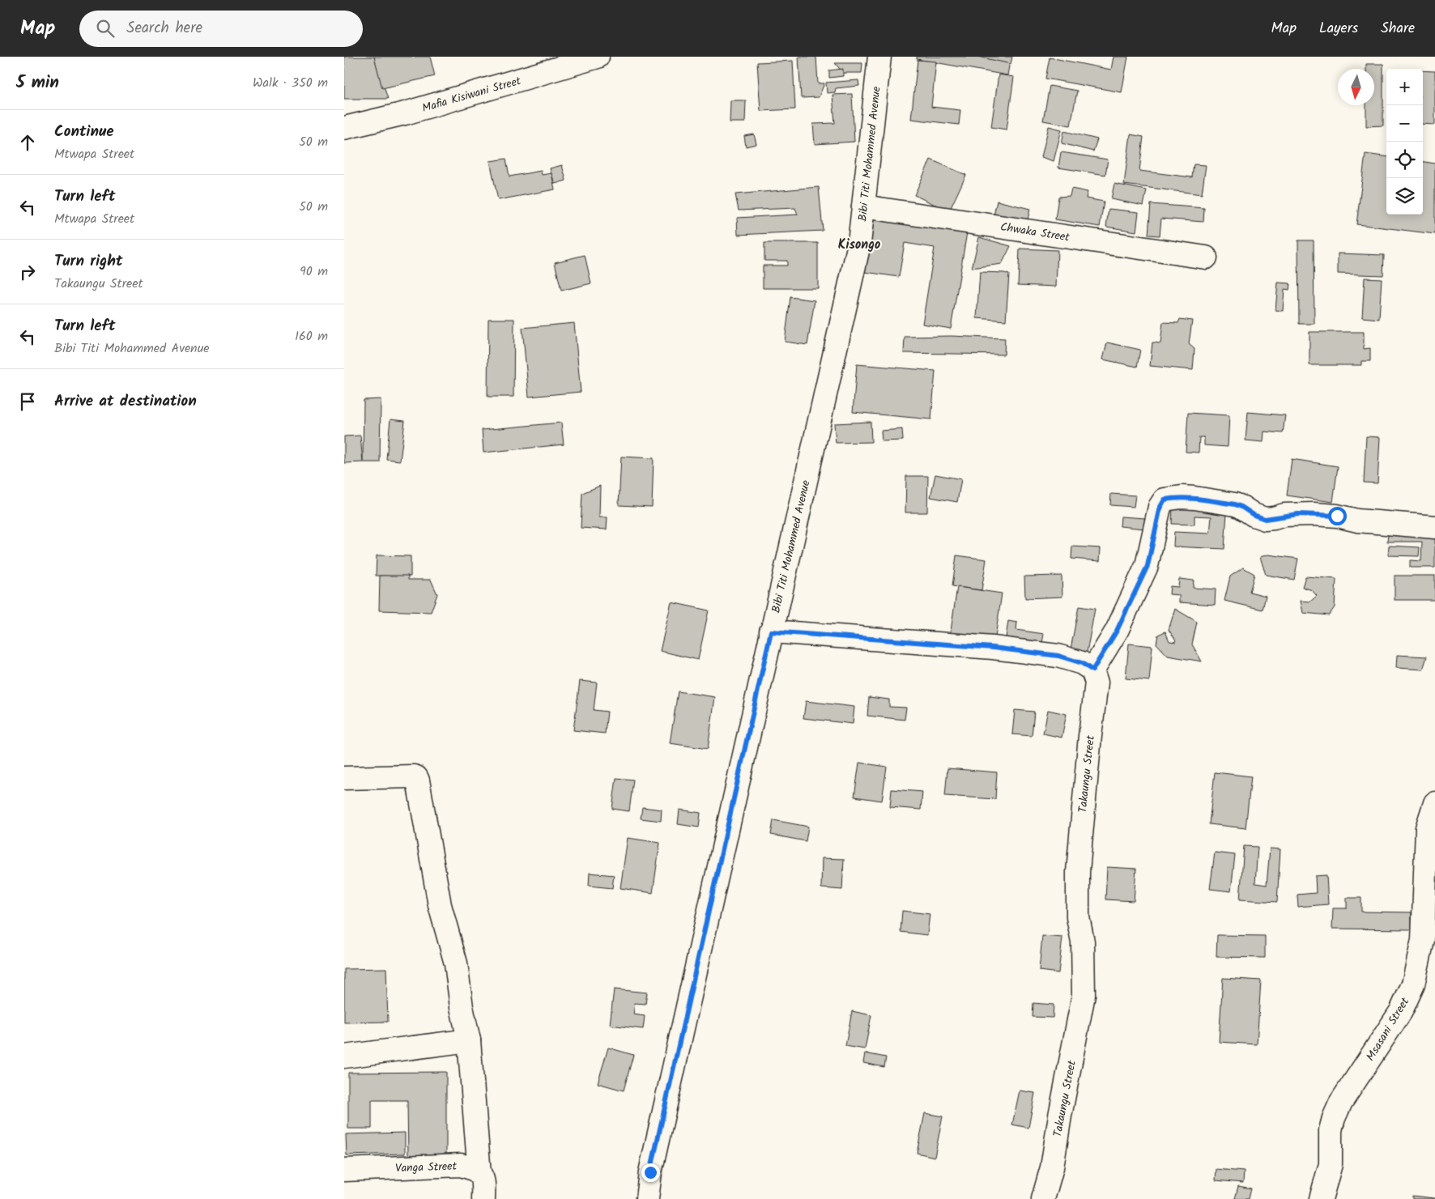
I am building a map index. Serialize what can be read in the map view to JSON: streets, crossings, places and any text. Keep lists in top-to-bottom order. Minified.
{"streets":{"street":["Mafia Kisiwani Street","Bibi Titi Mohammed Avenue","Chwaka Street","Takaungu Street","Msasani Street","Vanga Street"]},"crossings":[["Bibi Titi Mohammed Avenue","Chwaka Street"]],"districts":["Kisongo"],"north":"bottom","page":{"header":"Map","search":"Search here","nav":["Map","Layers","Share"],"heading":["5 min","Walk · 350 m"],"map_buttons":["+","−"],"list":[["Continue","Mtwapa Street","50 m"],["Turn left","Mtwapa Street","50 m"],["Turn right","Takaungu Street","90 m"],["Turn left","Bibi Titi Mohammed Avenue","160 m"],"Arrive at destination"]}}
